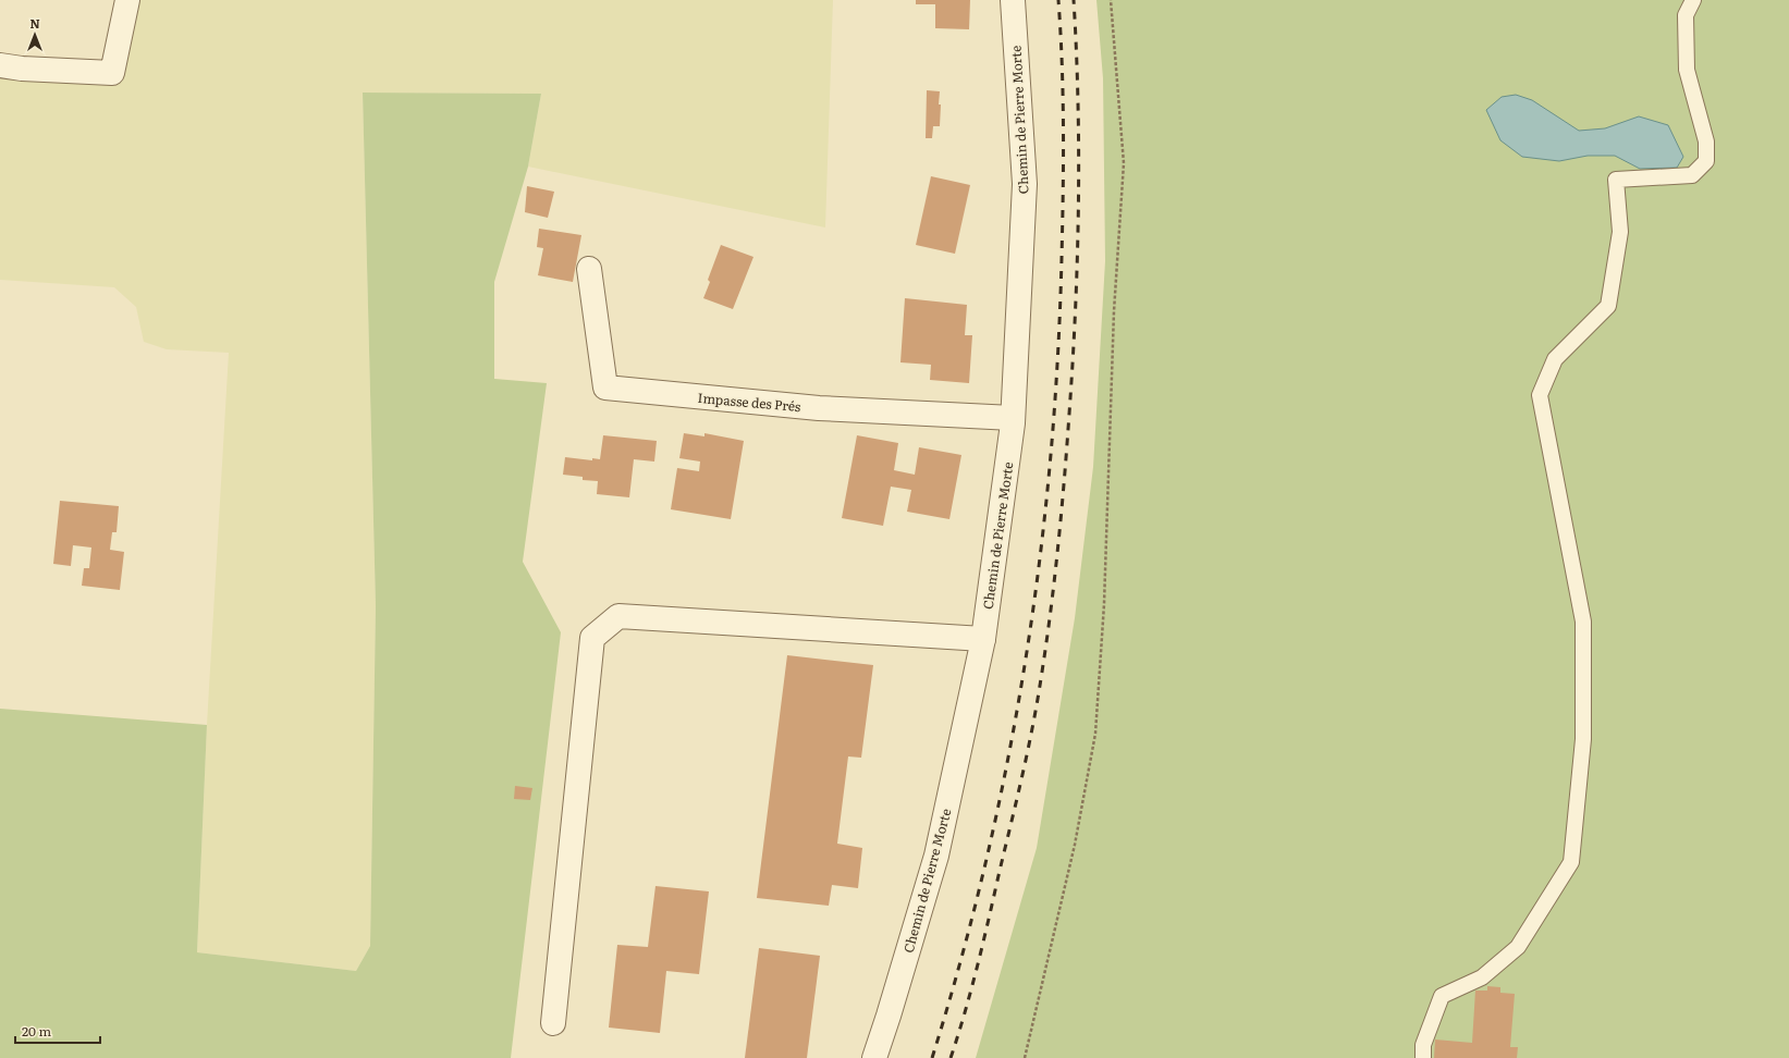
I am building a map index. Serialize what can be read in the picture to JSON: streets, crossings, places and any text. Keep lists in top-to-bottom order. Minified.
{"streets":{"street":["Chemin de Pierre Morte","Impasse des Prés"]},"crossings":[["Chemin de Pierre Morte","Impasse des Prés"]],"scale_bar":"20 m","north":"top"}
